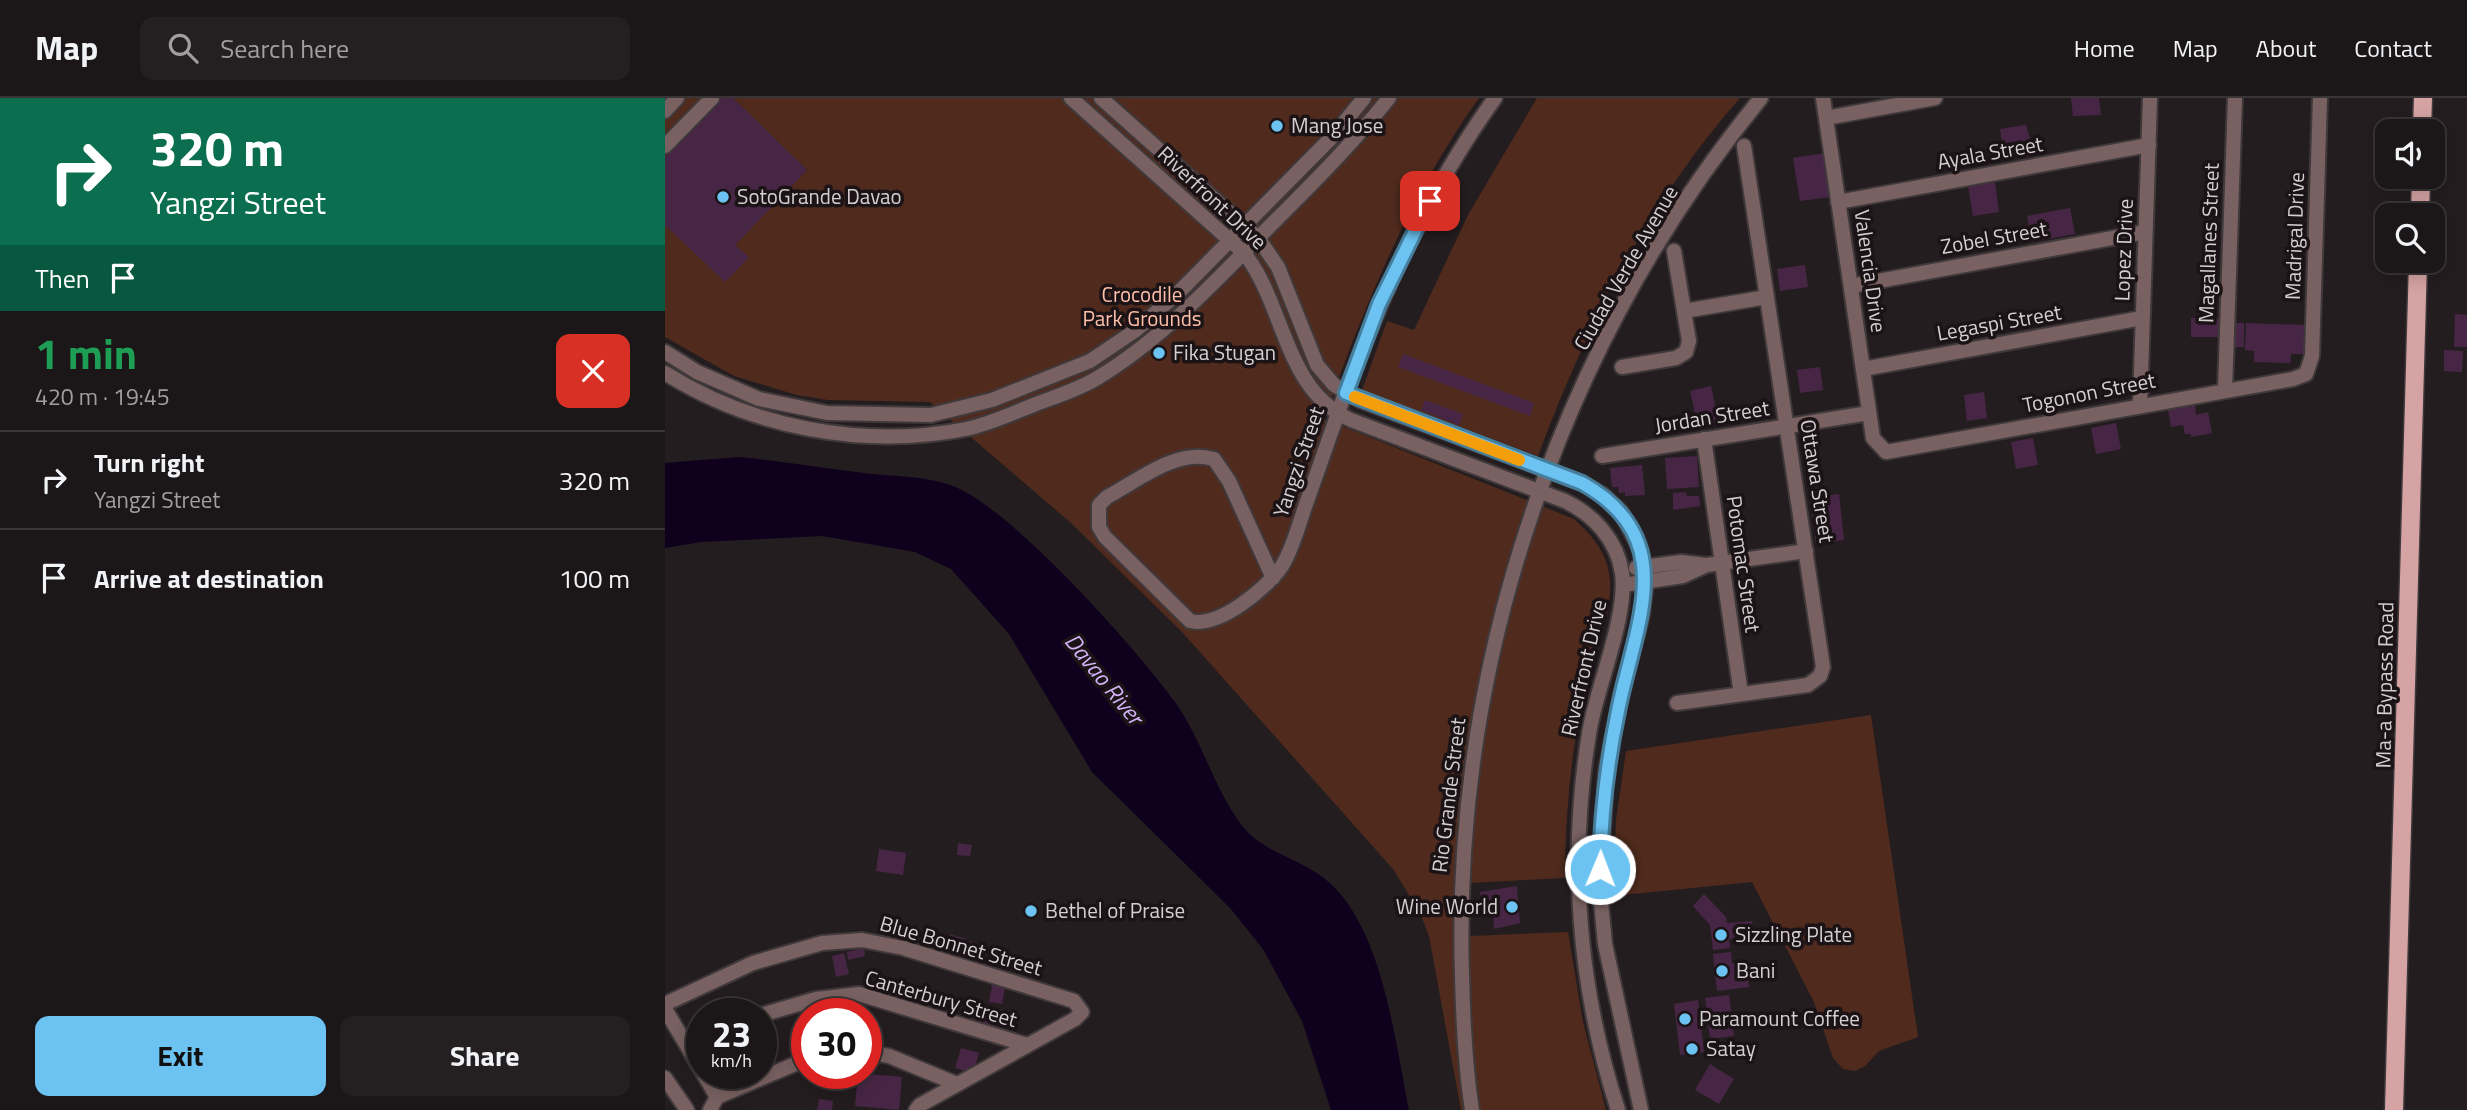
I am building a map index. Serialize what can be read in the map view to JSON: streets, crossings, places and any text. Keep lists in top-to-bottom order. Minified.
{"streets":{"main road":["Ma-a Bypass Road"],"street":["Ayala Street","Riverfront Drive","Madrigal Drive","Zobel Street","Magallanes Street","Lopez Drive","Ciudad Verde Avenue","Valencia Drive","Legaspi Street","Togonon Street","Jordan Street","Yangzi Street","Ottawa Street","Potomac Street","Rio Grande Street","Blue Bonnet Street","Canterbury Street"]},"crossings":[["Ayala Street","Lopez Drive"],["Ayala Street","Valencia Drive"],["Riverfront Drive","Ciudad Verde Avenue"],["Riverfront Drive","Yangzi Street"],["Riverfront Drive","Rio Grande Street"],["Madrigal Drive","Togonon Street"],["Zobel Street","Lopez Drive"],["Zobel Street","Valencia Drive"],["Magallanes Street","Togonon Street"],["Lopez Drive","Legaspi Street"],["Lopez Drive","Togonon Street"],["Ciudad Verde Avenue","Rio Grande Street"],["Valencia Drive","Legaspi Street"],["Valencia Drive","Togonon Street"],["Valencia Drive","Jordan Street"],["Jordan Street","Ottawa Street"],["Jordan Street","Potomac Street"],["Ottawa Street","Potomac Street"],["Blue Bonnet Street","Canterbury Street"]],"water":["Davao River"],"parks":["Crocodile Park Grounds"],"places":["Mang Jose","SotoGrande Davao","Fika Stugan","Wine World","Bethel of Praise","Sizzling Plate","Bani","Paramount Coffee","Satay"],"page":{"header":"Map","search":"Search here","nav":["Home","Map","About","Contact"],"turn":["320 m","Yangzi Street"],"then":"Then","heading":["1 min","420 m · 19:45"],"list":[{"name":"Turn right","note":"Yangzi Street","value":"320 m"},{"name":"Arrive at destination","value":"100 m"}],"speed":"23 km/h","limit":"30","buttons":["Exit","Share"]}}
